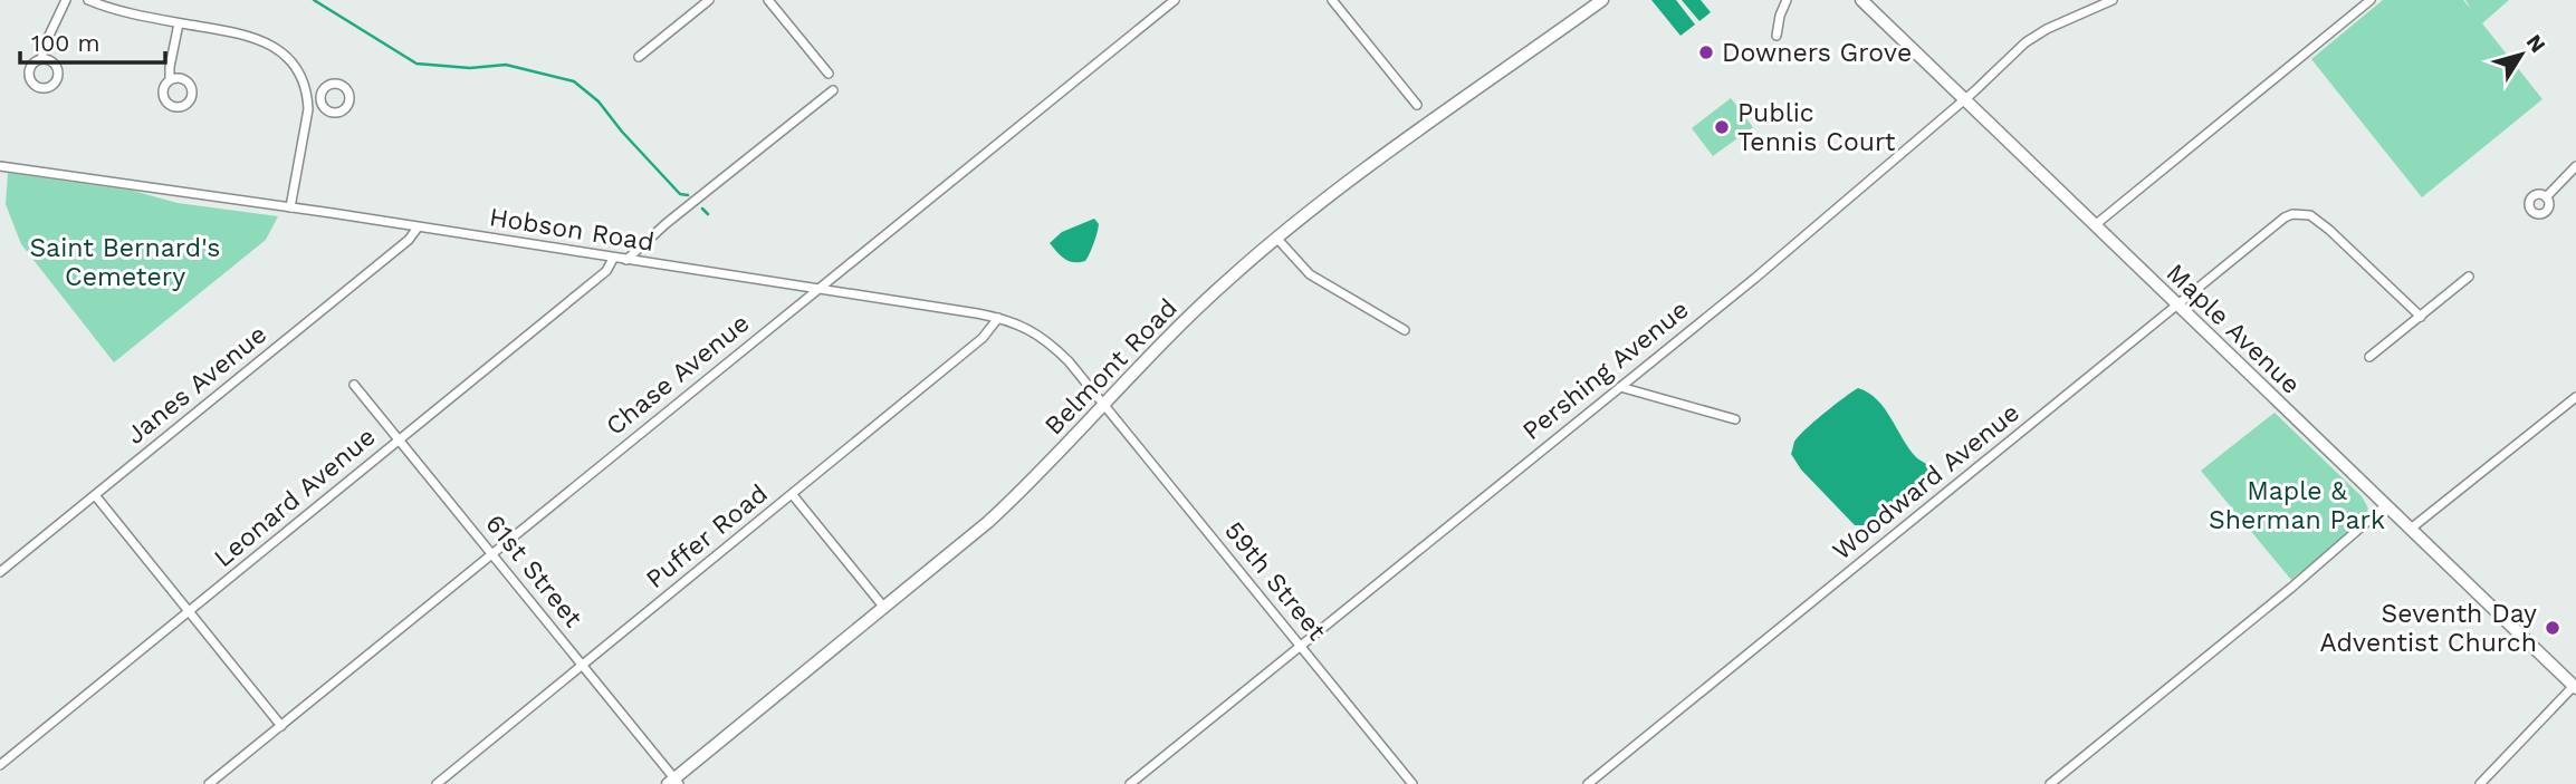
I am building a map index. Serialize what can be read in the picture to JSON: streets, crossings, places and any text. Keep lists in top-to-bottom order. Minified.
{"streets":{"main road":["Maple Avenue","Belmont Road"],"street":["Hobson Road","Pershing Avenue","Chase Avenue","Janes Avenue","Woodward Avenue","Leonard Avenue","Puffer Road","61st Street","59th Street"]},"crossings":[["Hobson Road","Belmont Road"],["Hobson Road","Chase Avenue"],["Hobson Road","Janes Avenue"],["Hobson Road","Leonard Avenue"],["Hobson Road","Puffer Road"],["Hobson Road","59th Street"],["Maple Avenue","Pershing Avenue"],["Maple Avenue","Woodward Avenue"],["Belmont Road","61st Street"],["Belmont Road","59th Street"],["Pershing Avenue","59th Street"],["Chase Avenue","61st Street"],["Leonard Avenue","61st Street"],["Puffer Road","61st Street"]],"parks":["Saint Bernard's Cemetery","Maple & Sherman Park"],"places":["Downers Grove","Public Tennis Court","Seventh Day Adventist Church"],"scale_bar":"100 m","north":"top right"}
